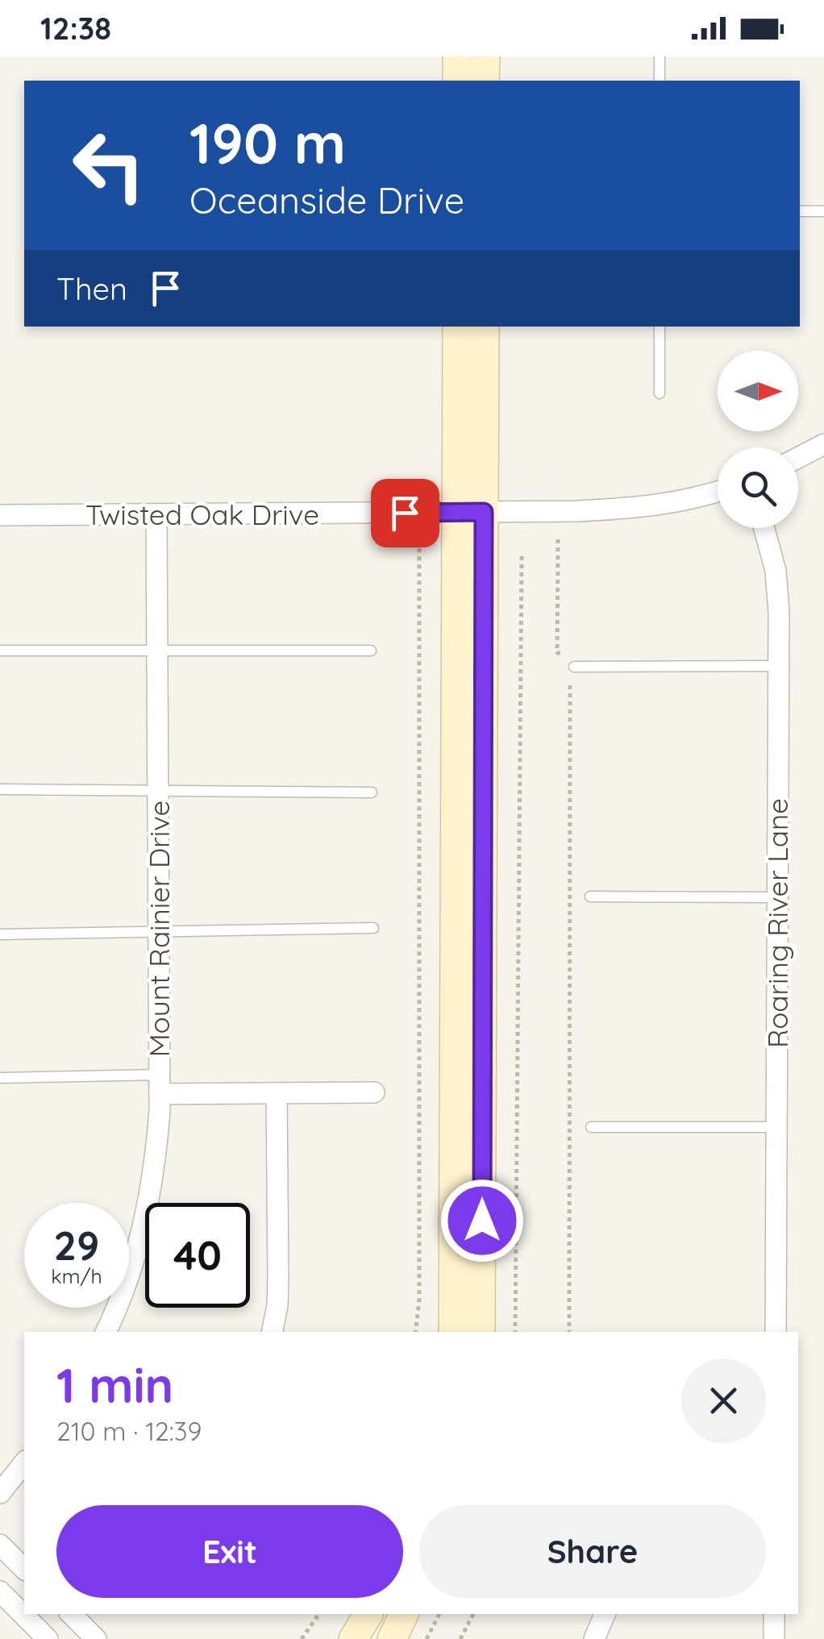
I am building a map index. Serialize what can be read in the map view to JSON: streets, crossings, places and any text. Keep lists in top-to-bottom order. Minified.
{"streets":{"street":["Twisted Oak Drive","Roaring River Lane","Mount Rainier Drive"]},"crossings":[["Twisted Oak Drive","Mount Rainier Drive"]],"north":"right","page":{"status":"12:38","turn":["190 m","Oceanside Drive"],"then":"Then","speed":"29 km/h","limit":"40","heading":["1 min","210 m · 12:39"],"buttons":["Exit","Share"]}}
